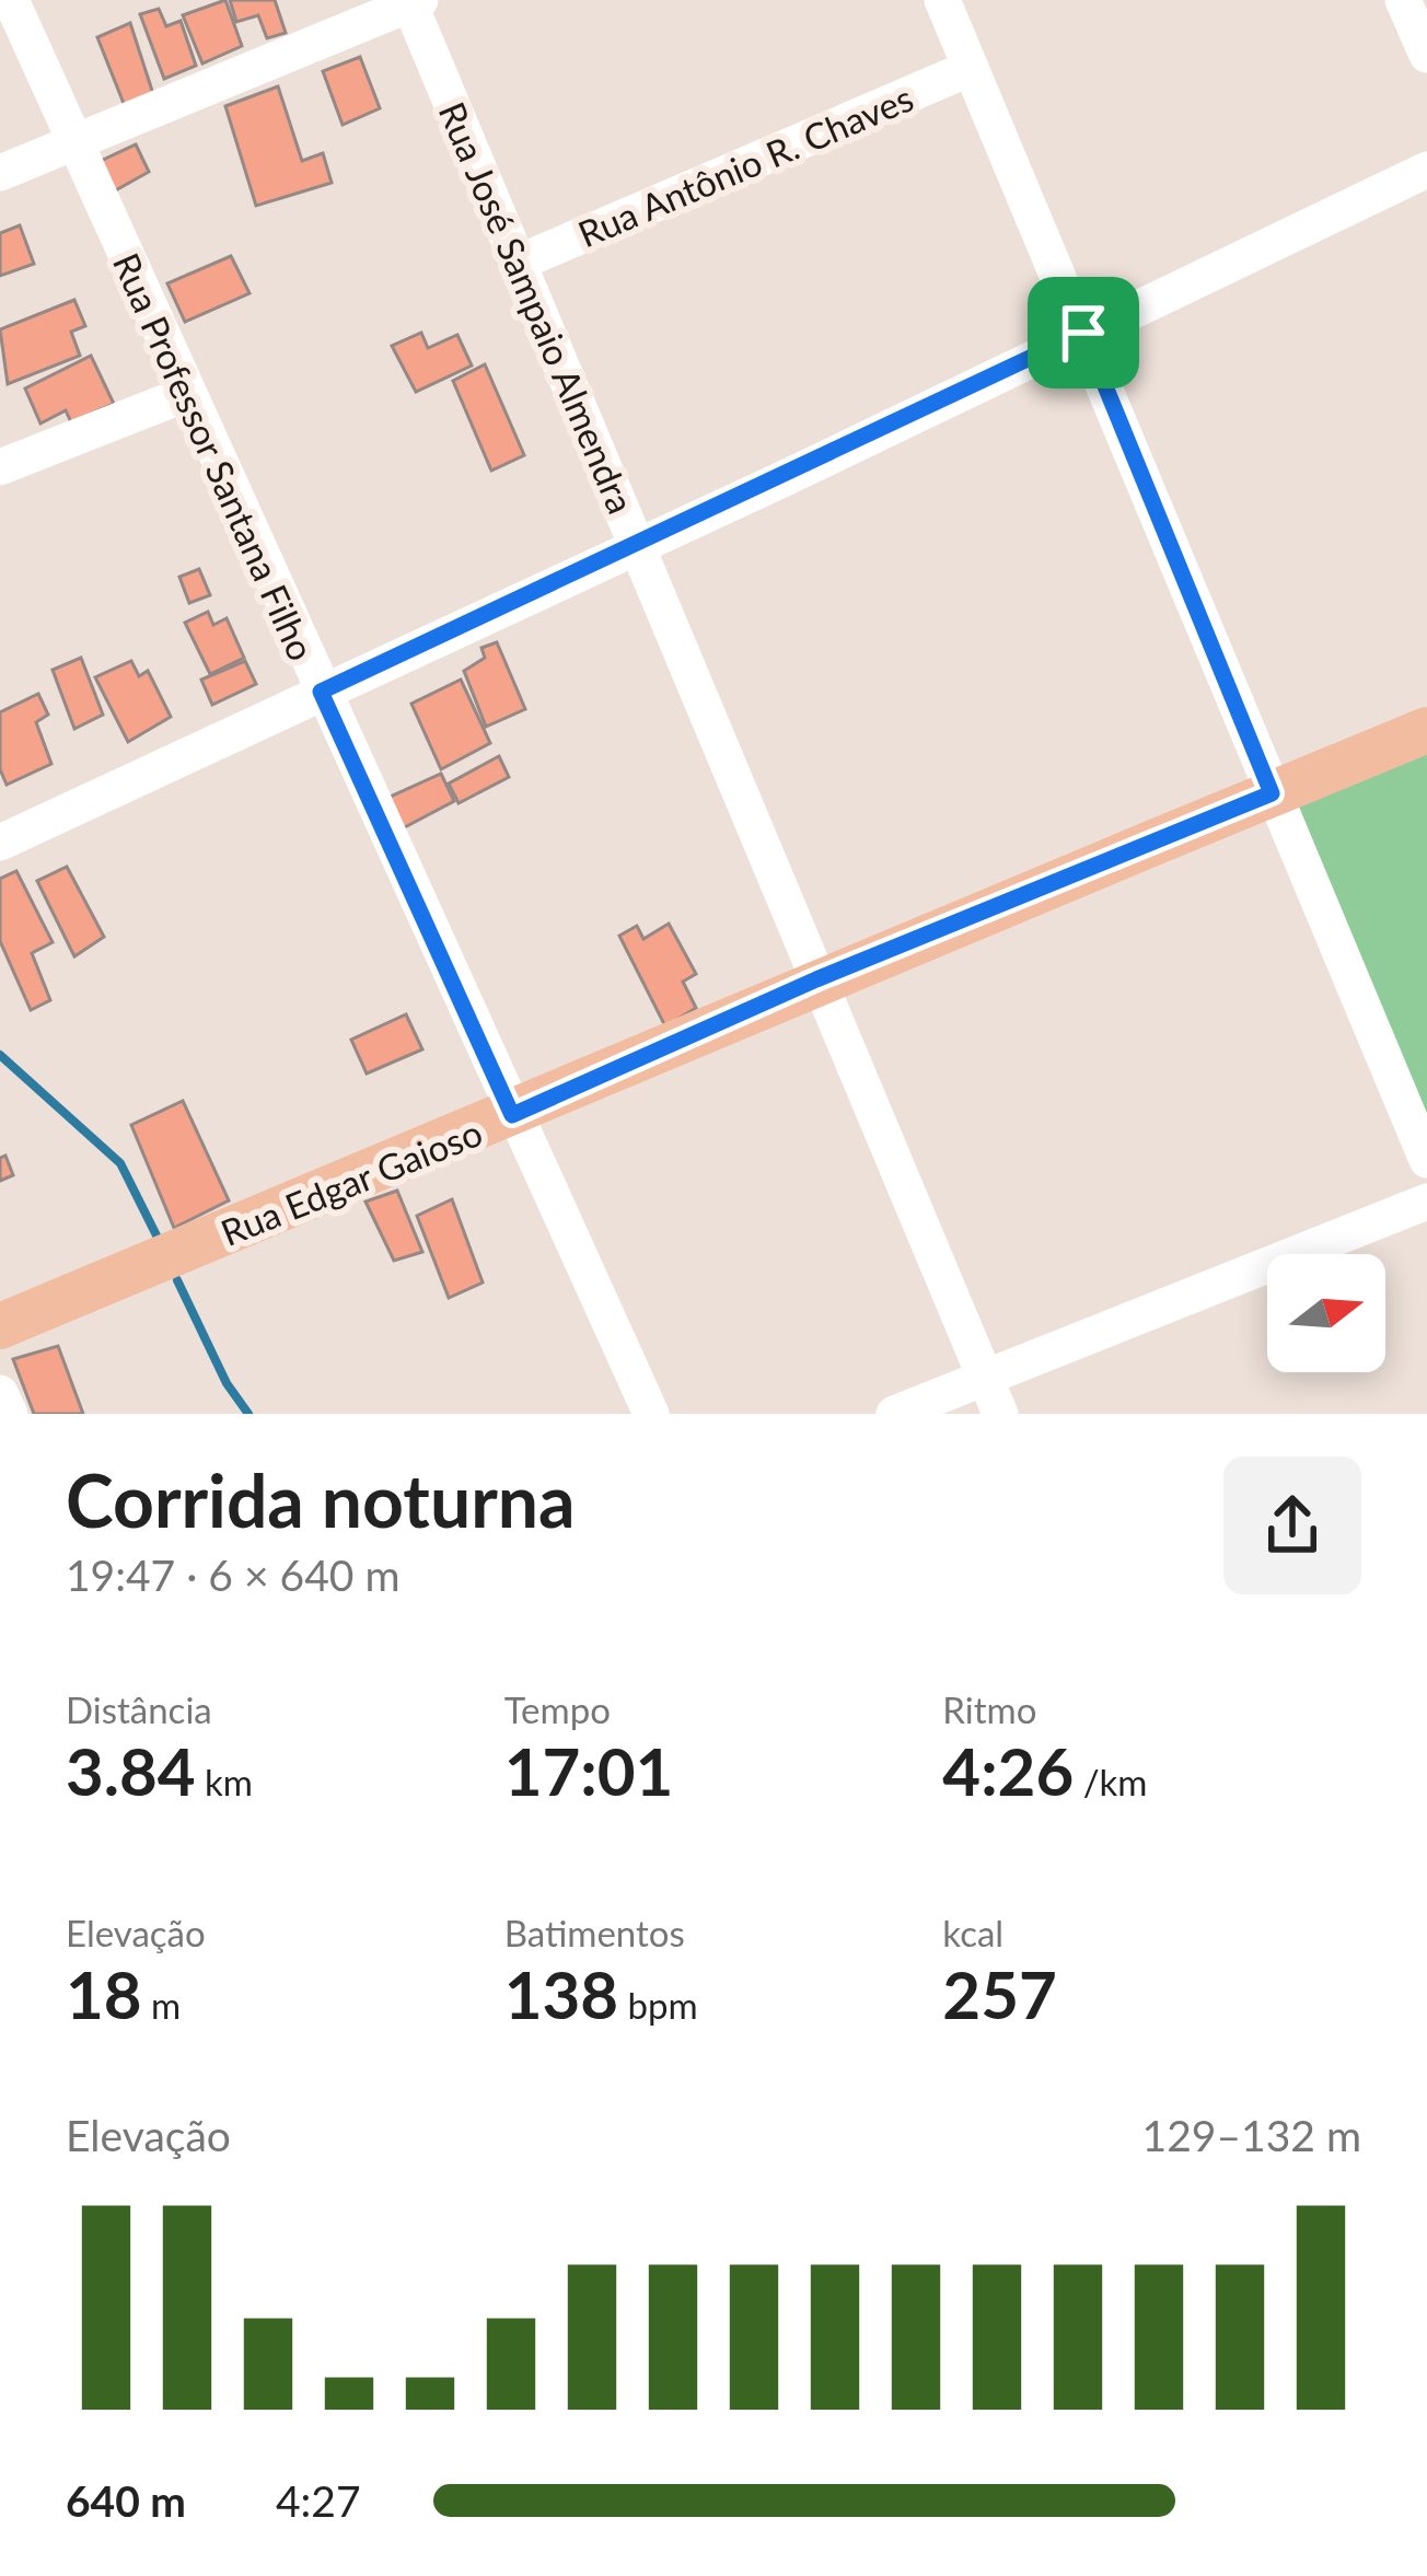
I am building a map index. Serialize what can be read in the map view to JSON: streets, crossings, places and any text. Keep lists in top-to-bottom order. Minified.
{"streets":{"main road":["Rua Edgar Gaioso"],"street":["Rua Antônio R. Chaves","Rua José Sampaio Almendra","Rua Professor Santana Filho"]},"crossings":[["Rua Antônio R. Chaves","Rua José Sampaio Almendra"],["Rua José Sampaio Almendra","Rua Edgar Gaioso"],["Rua Professor Santana Filho","Rua Edgar Gaioso"]],"north":"right","page":{"heading":["Corrida noturna","19:47 · 6 × 640 m"],"stats":[["Distância","3.84 km"],["Tempo","17:01"],["Ritmo","4:26 /km"],["Elevação","18 m"],["Batimentos","138 bpm"],["kcal","257"]],"chart":["Elevação","129–132 m"],"list":[{"name":"640 m","note":"4:27"}]}}
